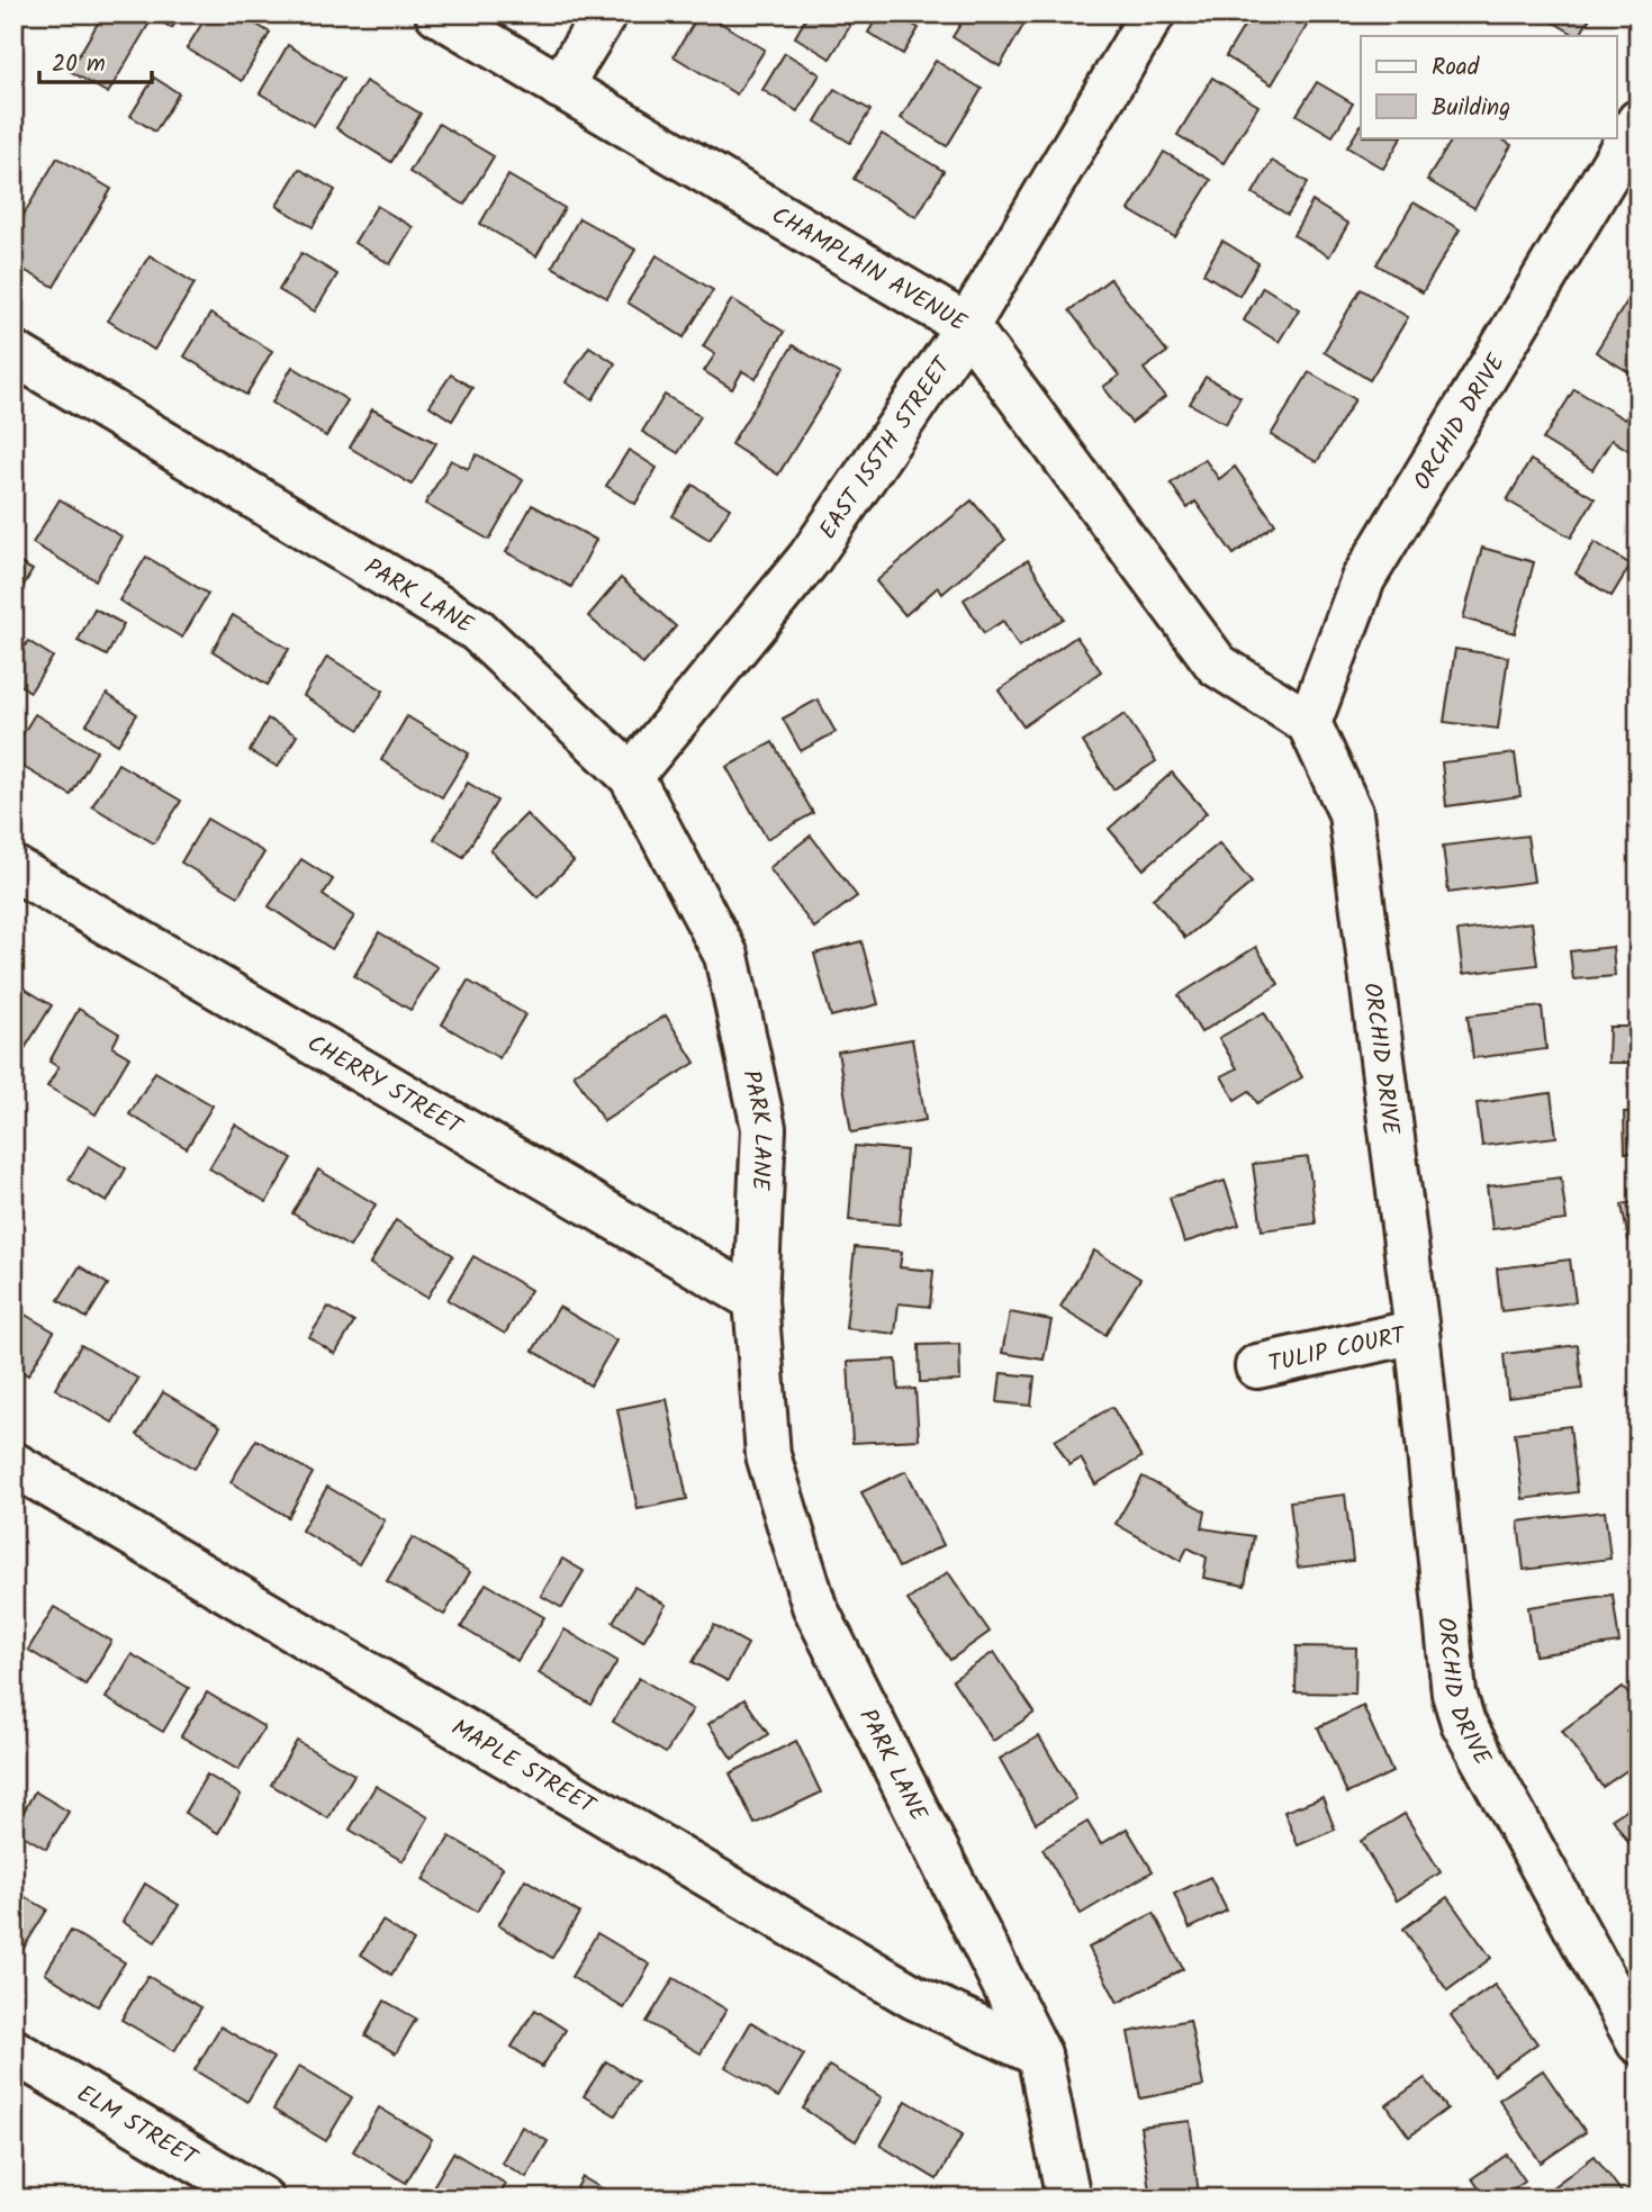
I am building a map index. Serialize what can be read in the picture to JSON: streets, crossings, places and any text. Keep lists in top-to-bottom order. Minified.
{"streets":{"street":["CHAMPLAIN AVENUE","ORCHID DRIVE","EAST 155TH STREET","PARK LANE","CHERRY STREET","TULIP COURT","MAPLE STREET","ELM STREET"]},"crossings":[["CHAMPLAIN AVENUE","ORCHID DRIVE"],["CHAMPLAIN AVENUE","EAST 155TH STREET"],["ORCHID DRIVE","TULIP COURT"],["EAST 155TH STREET","PARK LANE"],["PARK LANE","CHERRY STREET"],["PARK LANE","MAPLE STREET"]],"legend":["Road","Building"],"scale_bar":"20 m"}
